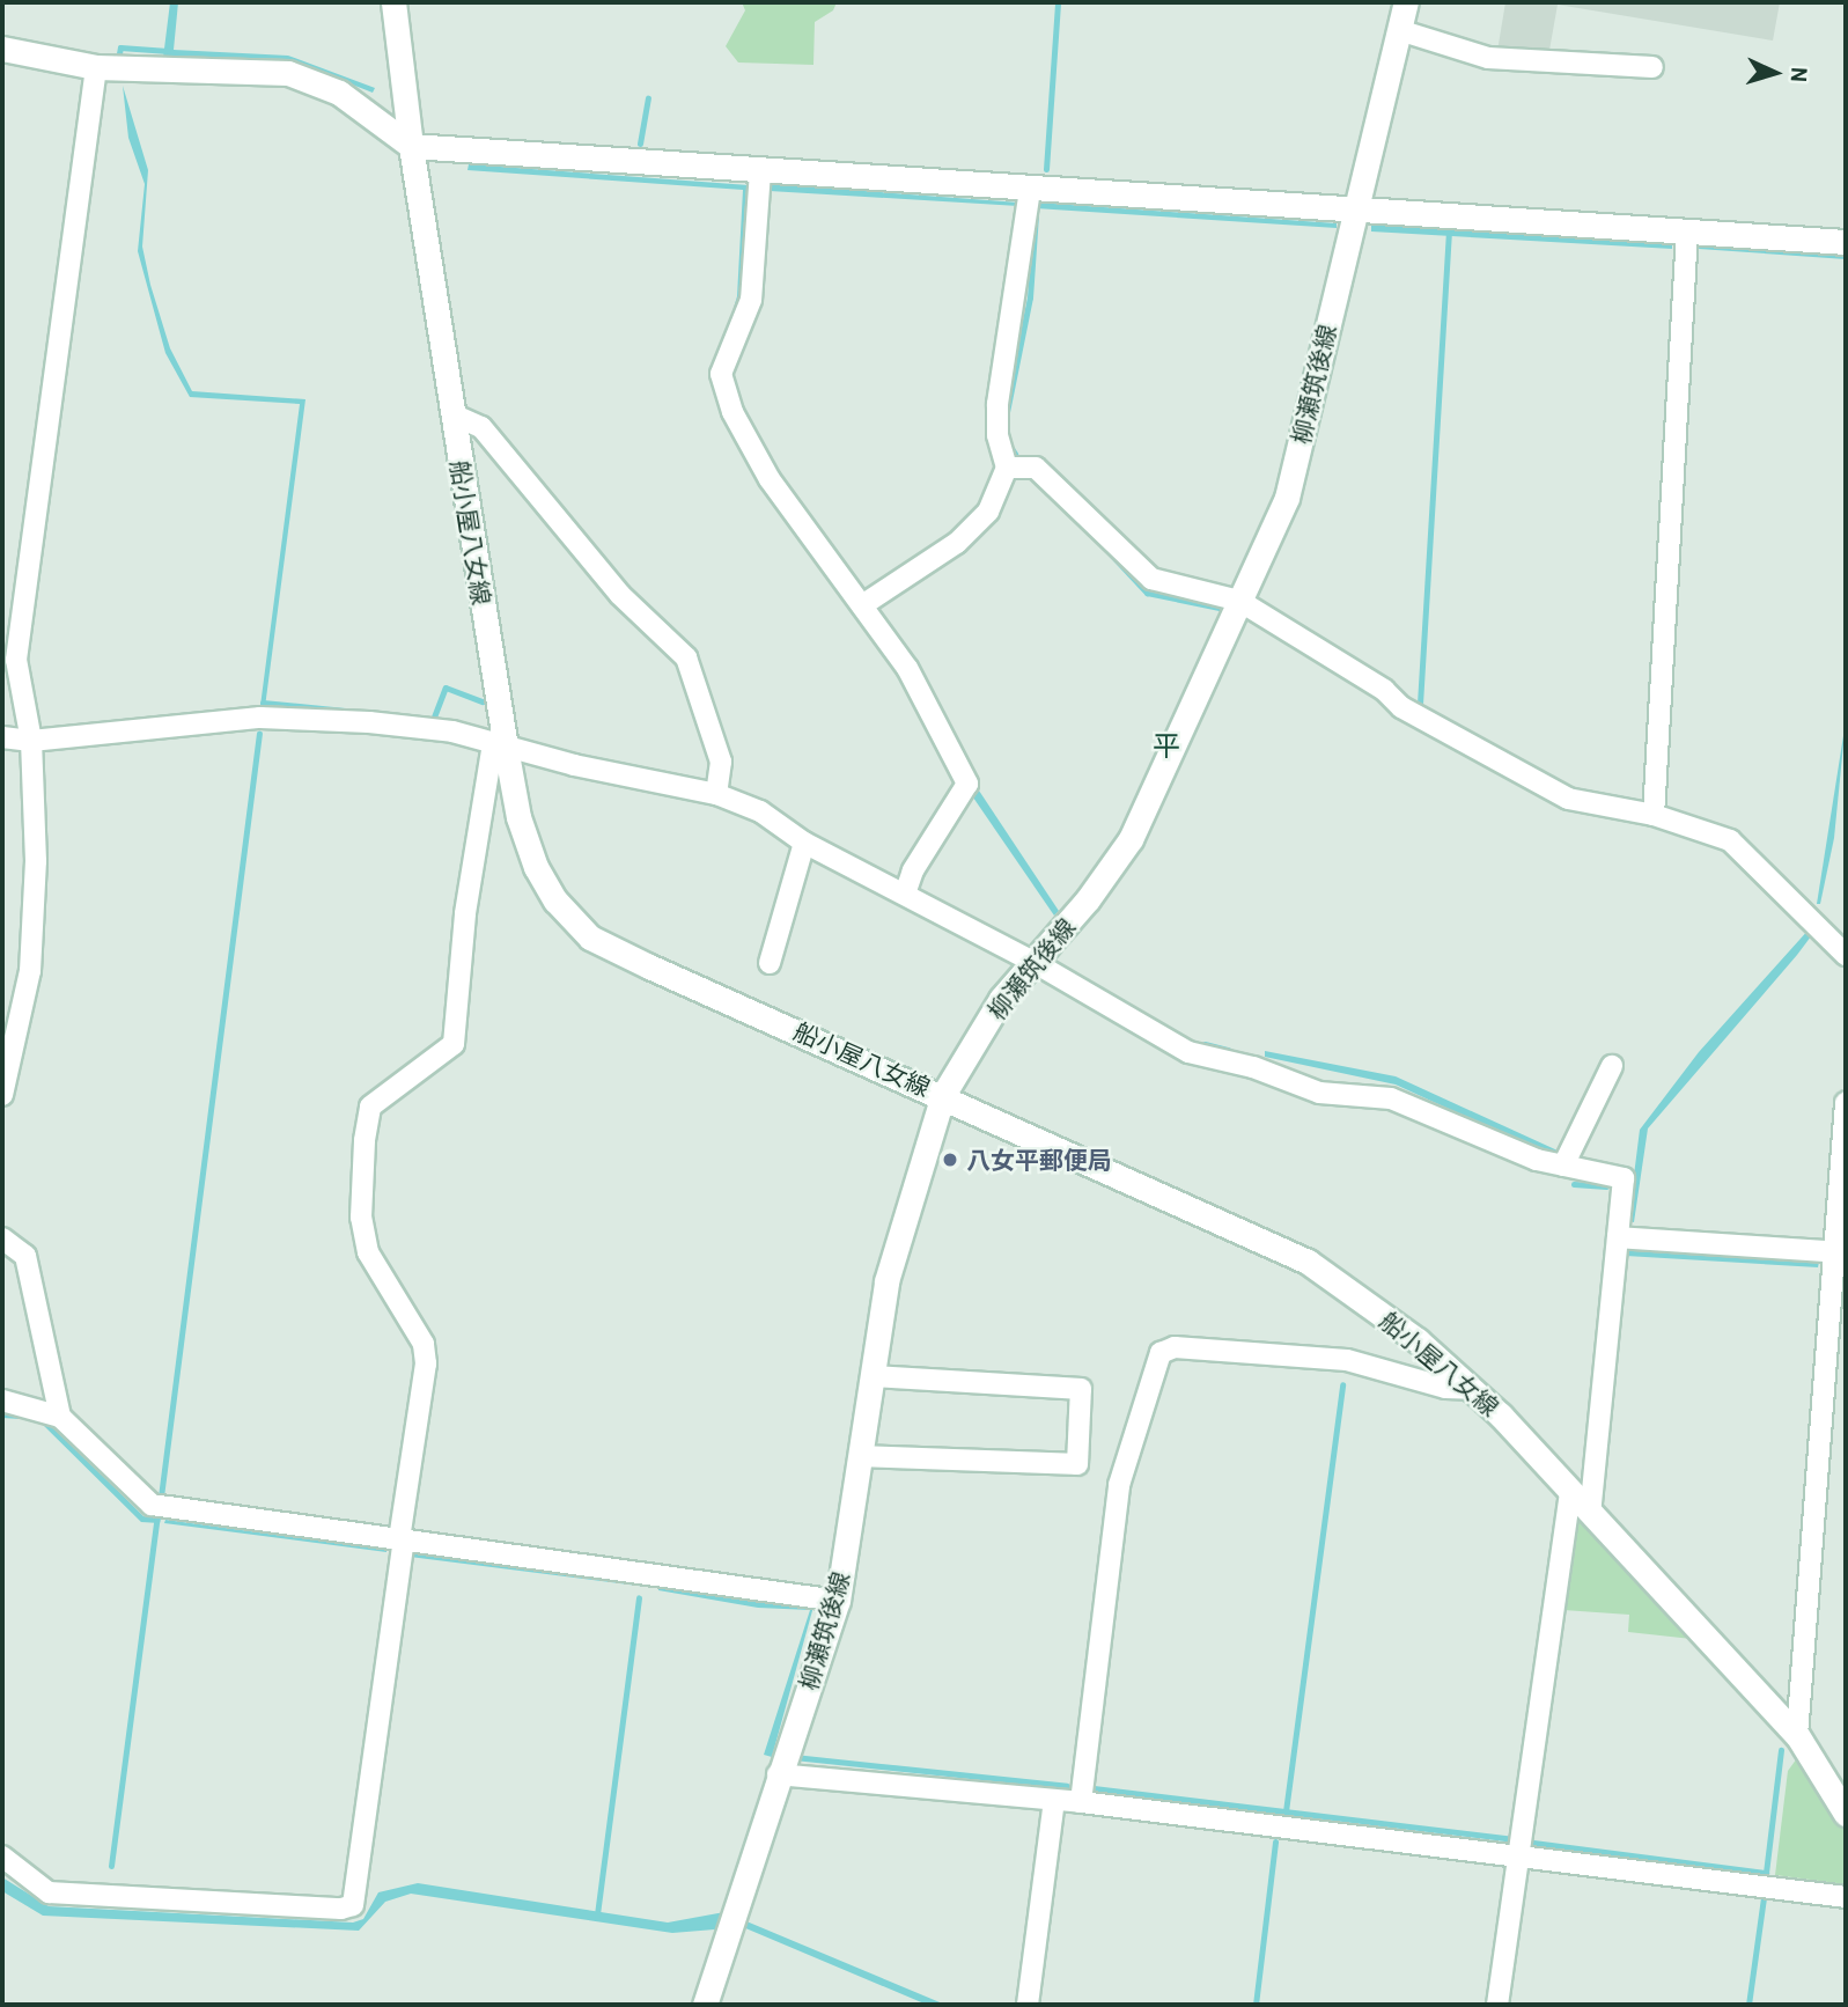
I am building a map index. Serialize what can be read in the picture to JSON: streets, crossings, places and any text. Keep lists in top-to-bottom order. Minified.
{"streets":{"main road":["柳瀬筑後線","船小屋八女線"]},"crossings":[["柳瀬筑後線","船小屋八女線"]],"districts":["平"],"places":["八女平郵便局"],"north":"right"}
